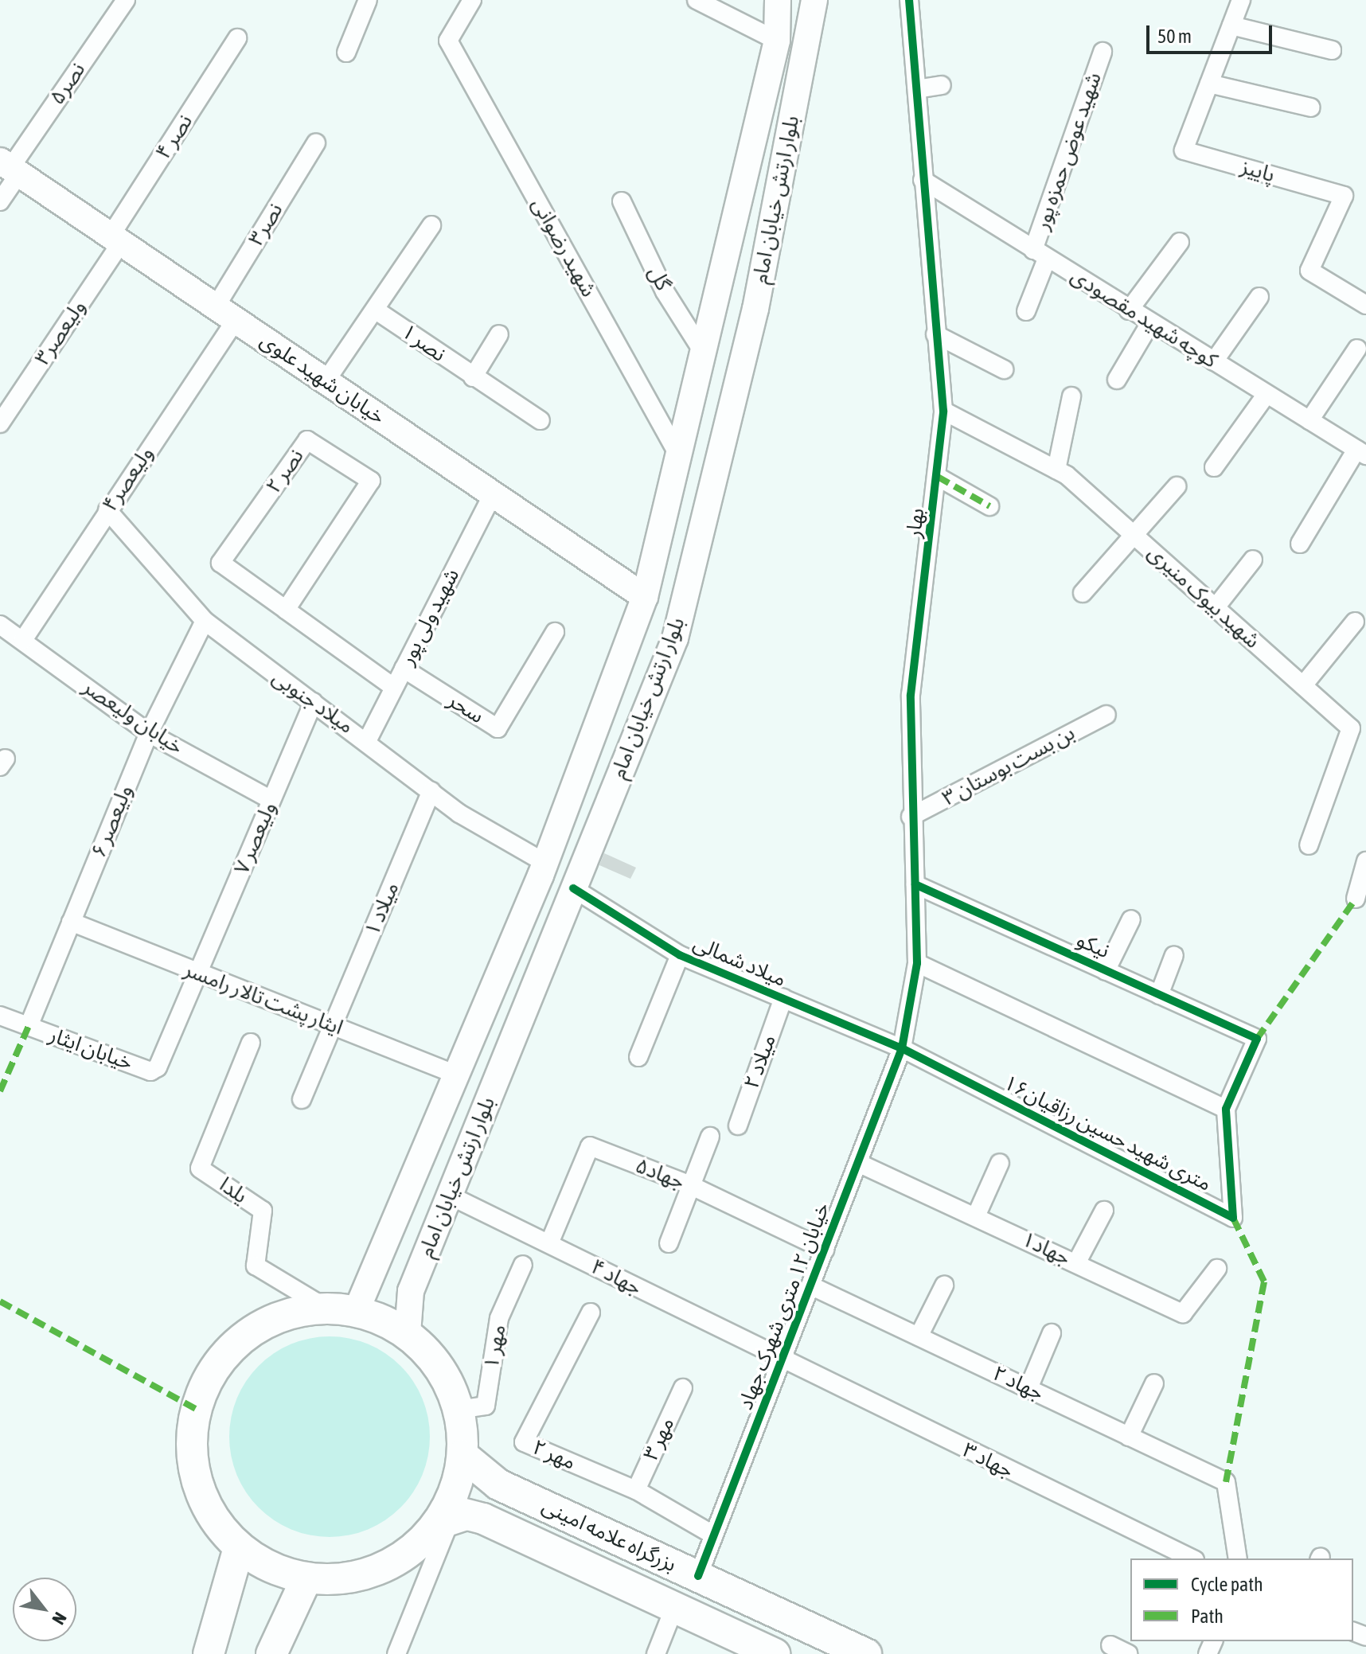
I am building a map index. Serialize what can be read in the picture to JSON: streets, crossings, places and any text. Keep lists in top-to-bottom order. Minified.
{"streets":{"highway":["بزرگراه علامه امینی"],"main road":["بلوار ارتش خیابان امام","خیابان شهید علوی"],"street":["نصر۵","نصر ۴","شهید عوض حمزه پور","پاییز","نصر۳","شهید رضوانی","گل","کوچه شهید مقصودی","ولیعصر۳","نصر ۱","نصر ۲","ولیعصر۴","بهار","شهید بیوک منیری","شهید ولی پور","میلاد جنوبی","سحر","خیابان ولیعصر","بن بست بوستان ۳","ولیعصر ۶","ولیعصر ۷","میلاد ۱","نیکو","میلاد شمالی","ایثار پشت تالار رامسر","خیابان ایثار","میلاد ۲","۱۶متری شهید حسین رزاقیان","جهاد۵","یلدا","جهاد۱","جهاد ۴","خیابان ۱۲ متری شهرک جهاد","مهر ۱","جهاد ۲","مهر ۳","مهر ۲","جهاد ۳"]},"crossings":[["نصر۵","خیابان شهید علوی"],["نصر ۴","ولیعصر۳"],["نصر ۴","خیابان شهید علوی"],["شهید عوض حمزه پور","کوچه شهید مقصودی"],["بلوار ارتش خیابان امام","شهید رضوانی"],["بلوار ارتش خیابان امام","گل"],["بلوار ارتش خیابان امام","خیابان شهید علوی"],["بلوار ارتش خیابان امام","میلاد جنوبی"],["بلوار ارتش خیابان امام","میلاد شمالی"],["بلوار ارتش خیابان امام","ایثار پشت تالار رامسر"],["بلوار ارتش خیابان امام","یلدا"],["بلوار ارتش خیابان امام","جهاد ۴"],["نصر۳","خیابان شهید علوی"],["نصر۳","ولیعصر۴"],["کوچه شهید مقصودی","بهار"],["ولیعصر۳","خیابان شهید علوی"],["خیابان شهید علوی","ولیعصر۴"],["خیابان شهید علوی","شهید ولی پور"],["نصر ۲","شهید ولی پور"],["ولیعصر۴","میلاد جنوبی"],["ولیعصر۴","خیابان ولیعصر"],["بهار","شهید بیوک منیری"],["بهار","بن بست بوستان ۳"],["بهار","نیکو"],["بهار","میلاد شمالی"],["بهار","۱۶متری شهید حسین رزاقیان"],["بهار","خیابان ۱۲ متری شهرک جهاد"],["شهید ولی پور","میلاد جنوبی"],["شهید ولی پور","سحر"],["میلاد جنوبی","ولیعصر ۶"],["میلاد جنوبی","ولیعصر ۷"],["میلاد جنوبی","میلاد ۱"],["خیابان ولیعصر","ولیعصر ۶"],["خیابان ولیعصر","ولیعصر ۷"],["ولیعصر ۶","ایثار پشت تالار رامسر"],["ولیعصر ۶","خیابان ایثار"],["ولیعصر ۷","ایثار پشت تالار رامسر"],["ولیعصر ۷","خیابان ایثار"],["میلاد ۱","ایثار پشت تالار رامسر"],["نیکو","۱۶متری شهید حسین رزاقیان"],["میلاد شمالی","میلاد ۲"],["میلاد شمالی","۱۶متری شهید حسین رزاقیان"],["میلاد شمالی","خیابان ۱۲ متری شهرک جهاد"],["ایثار پشت تالار رامسر","خیابان ایثار"],["۱۶متری شهید حسین رزاقیان","خیابان ۱۲ متری شهرک جهاد"],["جهاد۵","جهاد ۴"],["جهاد۵","خیابان ۱۲ متری شهرک جهاد"],["جهاد۱","خیابان ۱۲ متری شهرک جهاد"],["جهاد ۴","خیابان ۱۲ متری شهرک جهاد"],["جهاد ۴","جهاد ۳"],["خیابان ۱۲ متری شهرک جهاد","جهاد ۲"],["خیابان ۱۲ متری شهرک جهاد","مهر ۲"],["خیابان ۱۲ متری شهرک جهاد","جهاد ۳"],["خیابان ۱۲ متری شهرک جهاد","بزرگراه علامه امینی"],["مهر ۳","مهر ۲"]],"legend":["Cycle path","Path"],"scale_bar":"50 m","north":"bottom right"}
